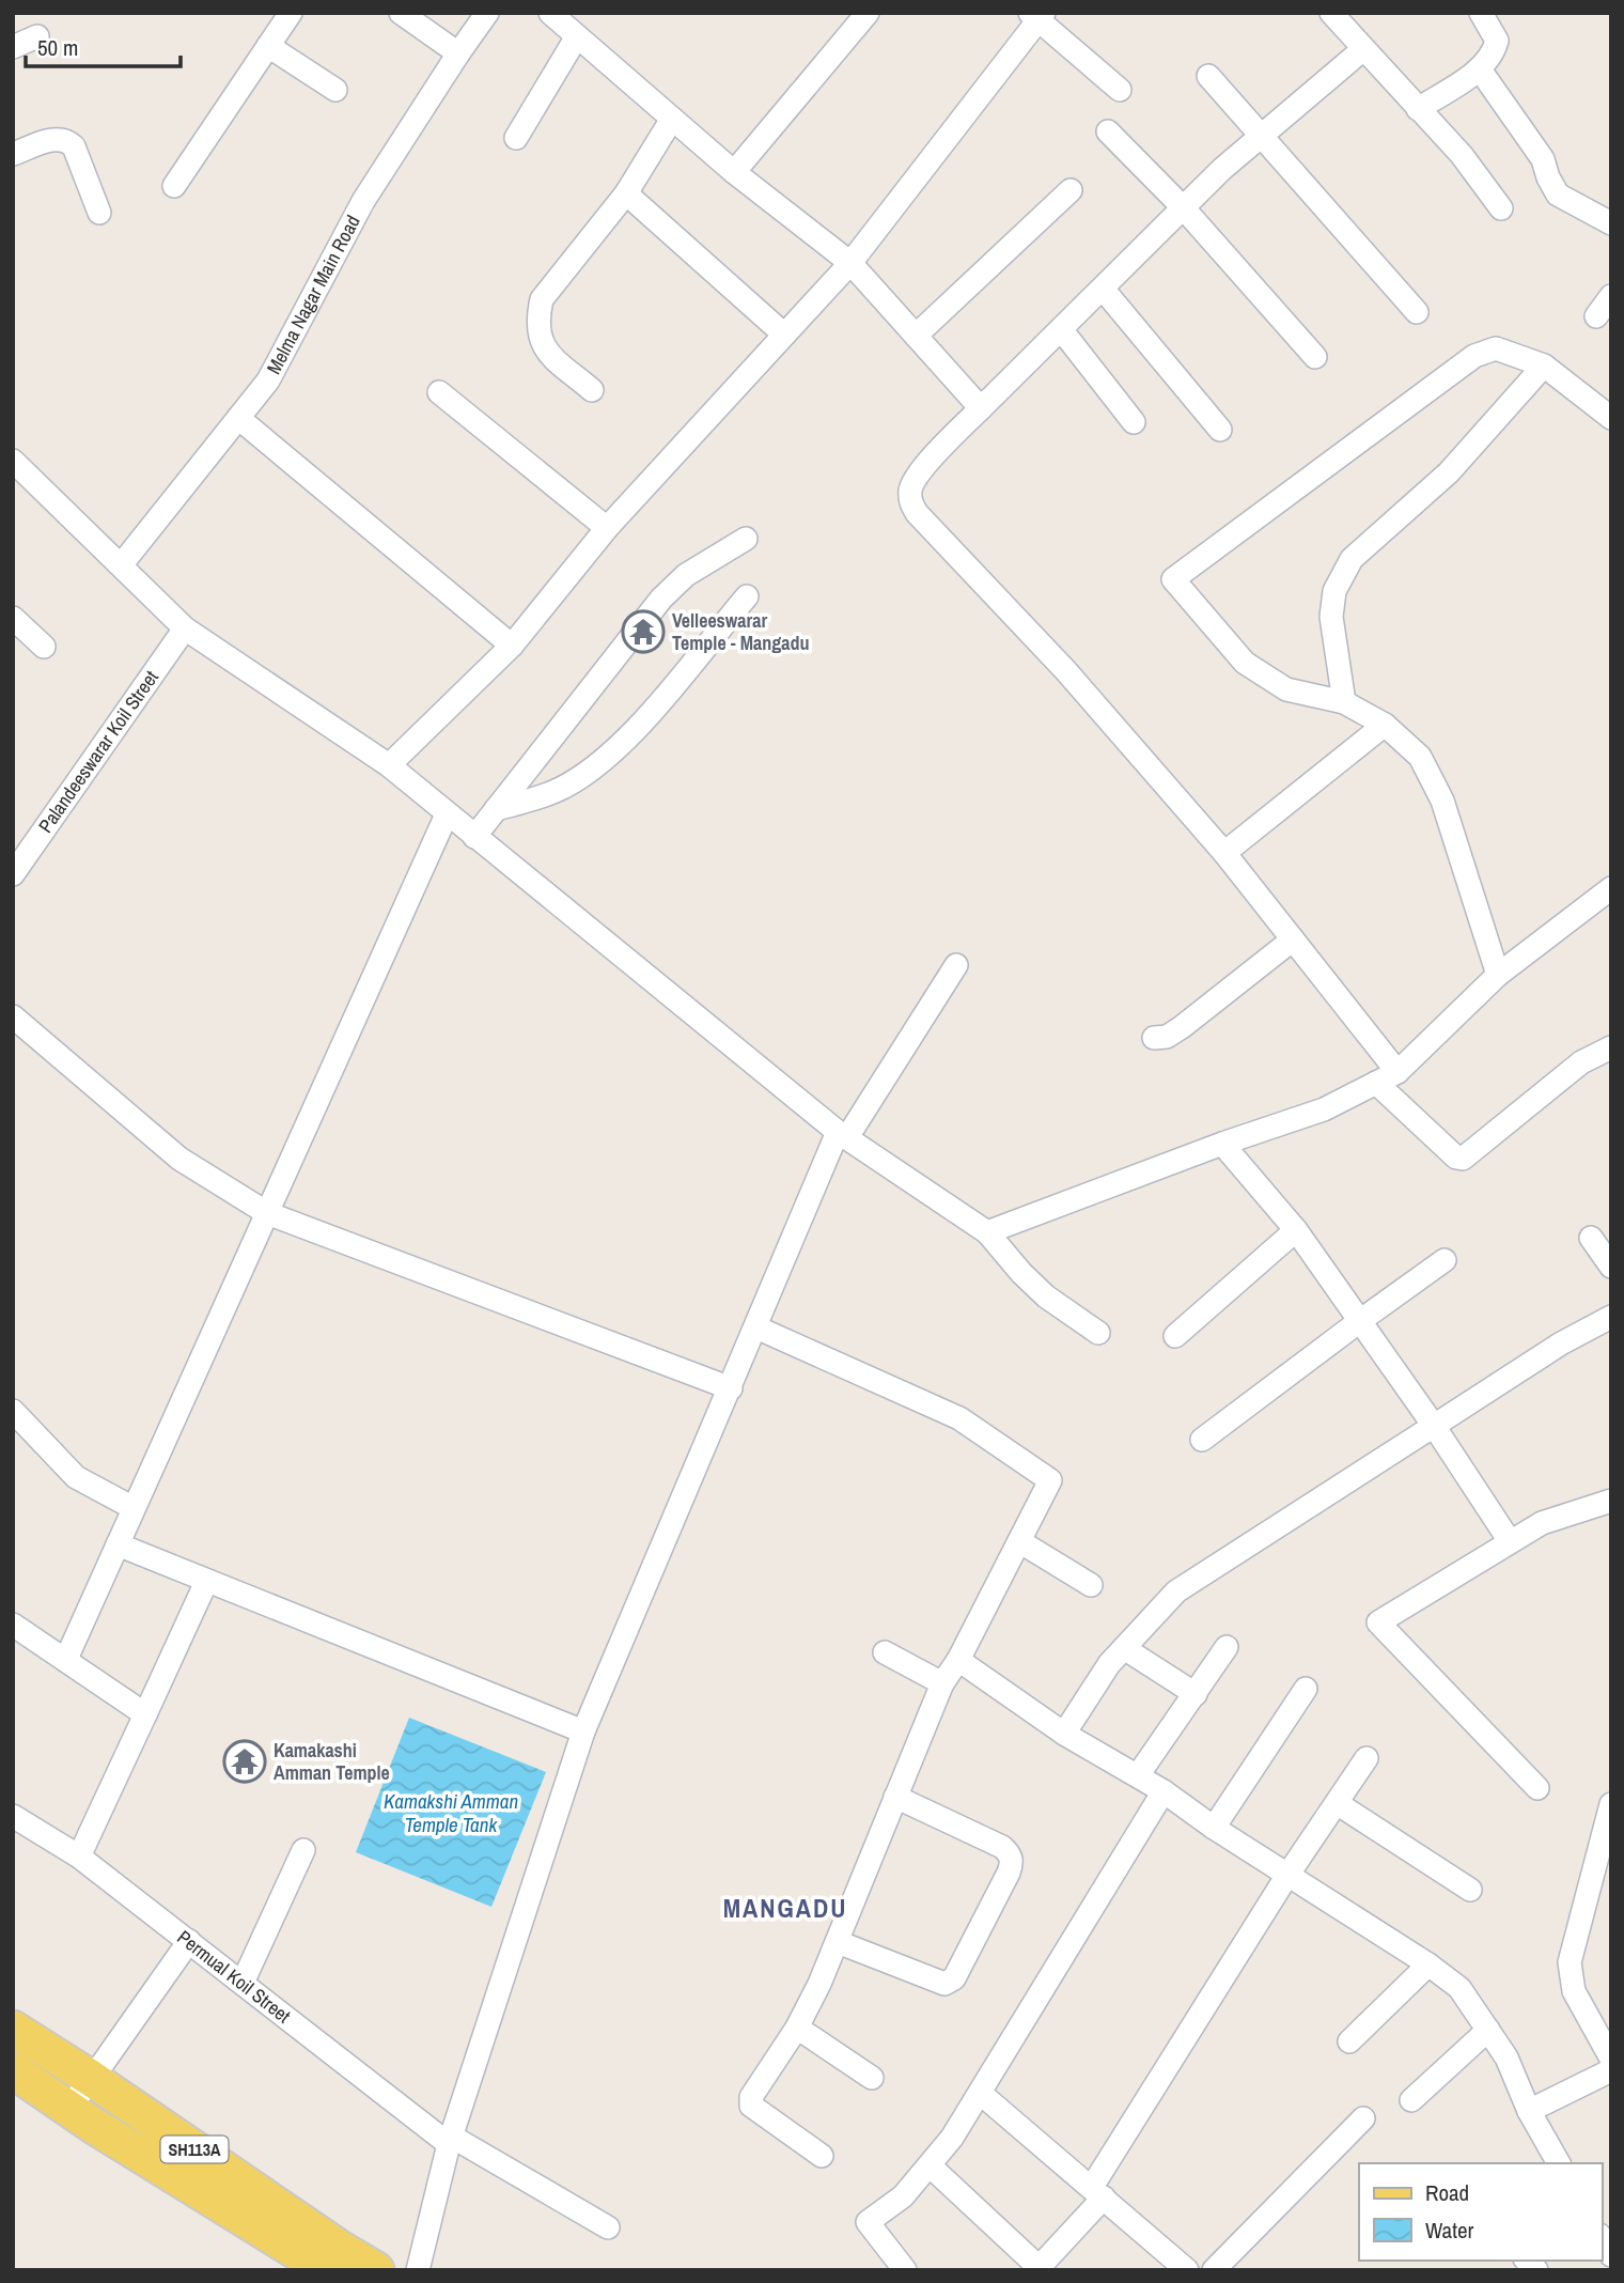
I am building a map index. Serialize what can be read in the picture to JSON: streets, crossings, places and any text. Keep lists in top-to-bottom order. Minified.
{"streets":{"main road":["SH113A"],"street":["Melma Nagar Main Road","Palandeeswarar Koil Street","Permual Koil Street"]},"districts":["MANGADU"],"water":["Kamakshi Amman Temple Tank"],"places":{"temple":["Velleeswarar Temple - Mangadu","Kamakashi Amman Temple"]},"legend":["Road","Water"],"scale_bar":"50 m"}
